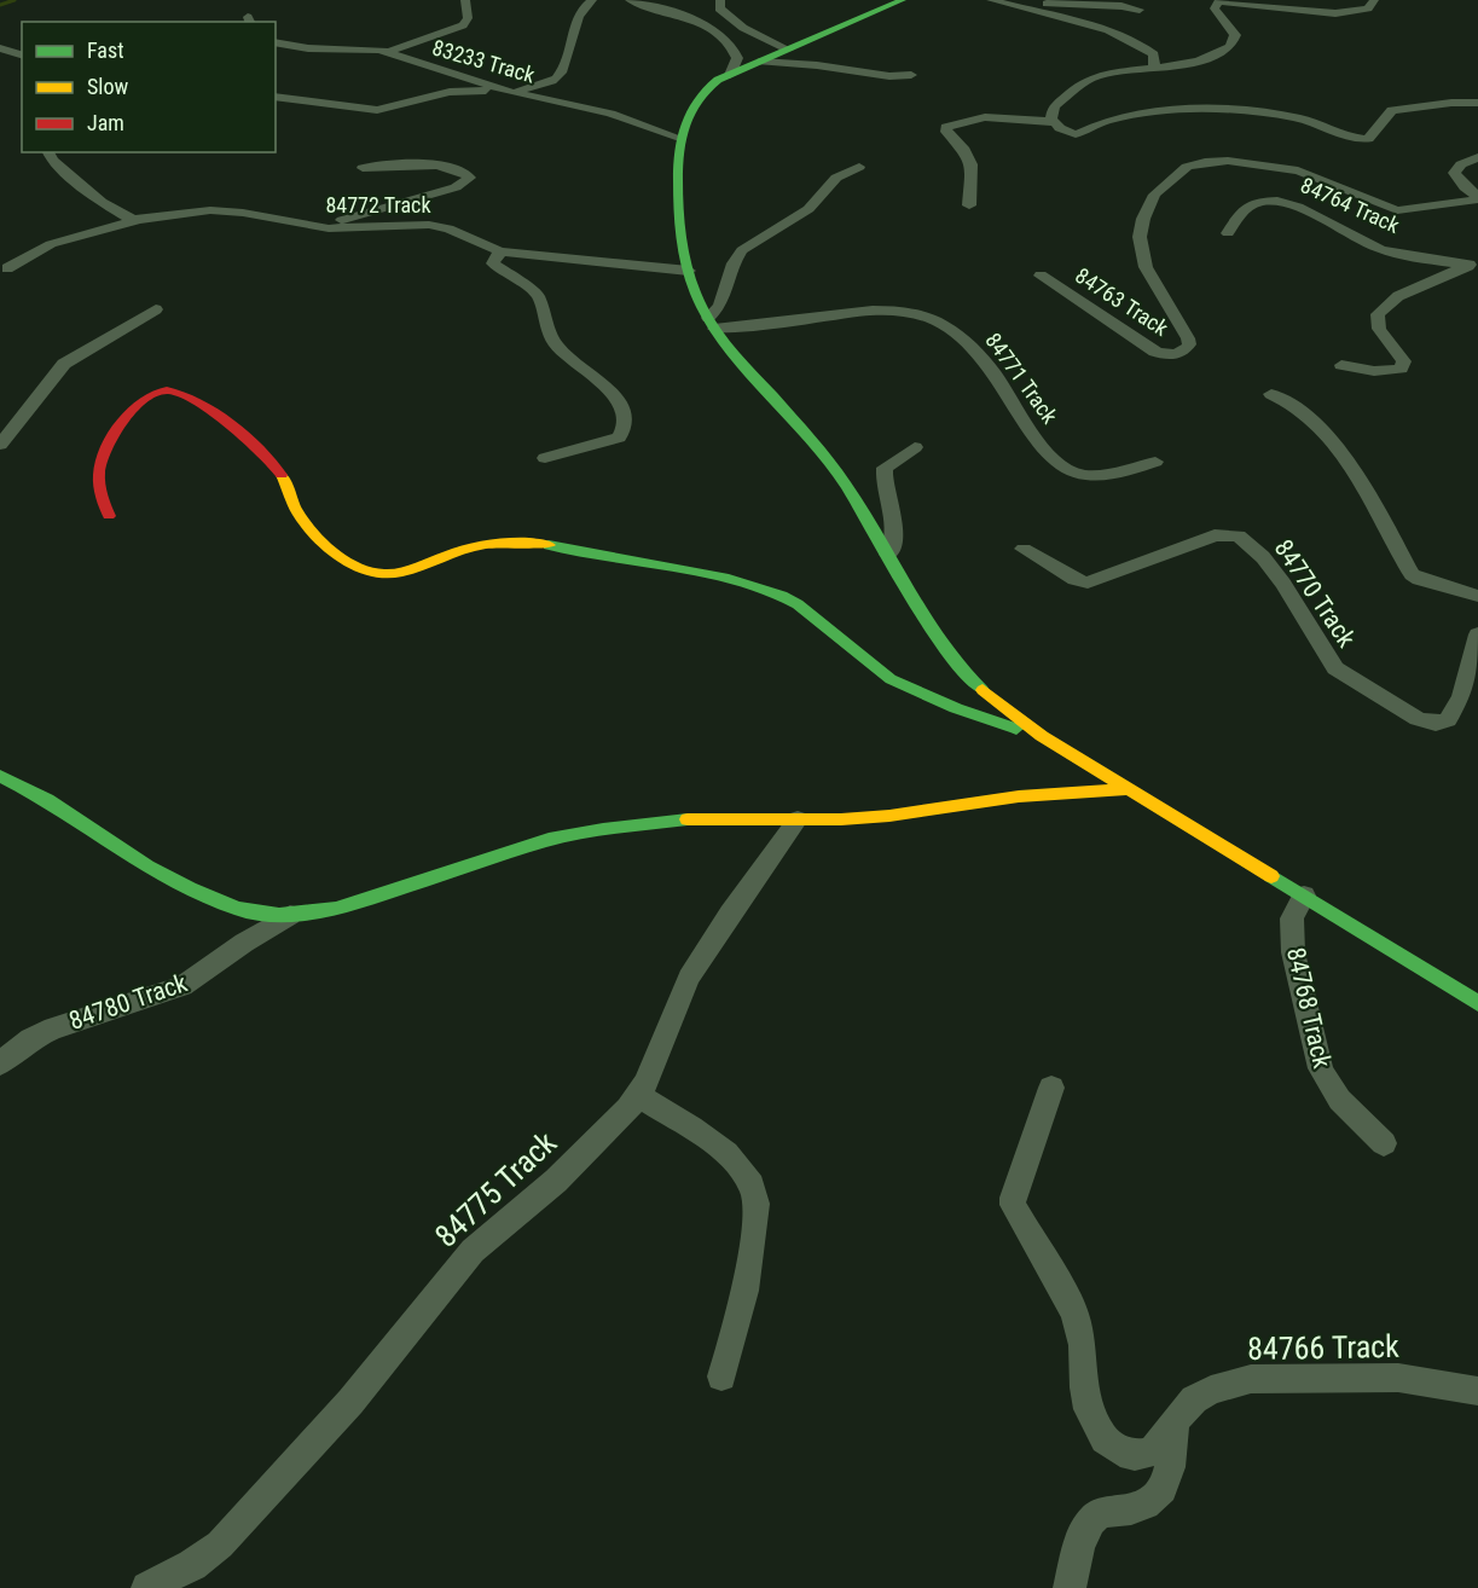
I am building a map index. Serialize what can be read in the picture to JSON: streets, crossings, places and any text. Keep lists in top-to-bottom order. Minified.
{"streets":{"street":["83233 Track","84772 Track","84764 Track","84763 Track","84771 Track","84770 Track","84780 Track","84768 Track","84775 Track","84766 Track"]},"legend":["Fast","Slow","Jam"]}
